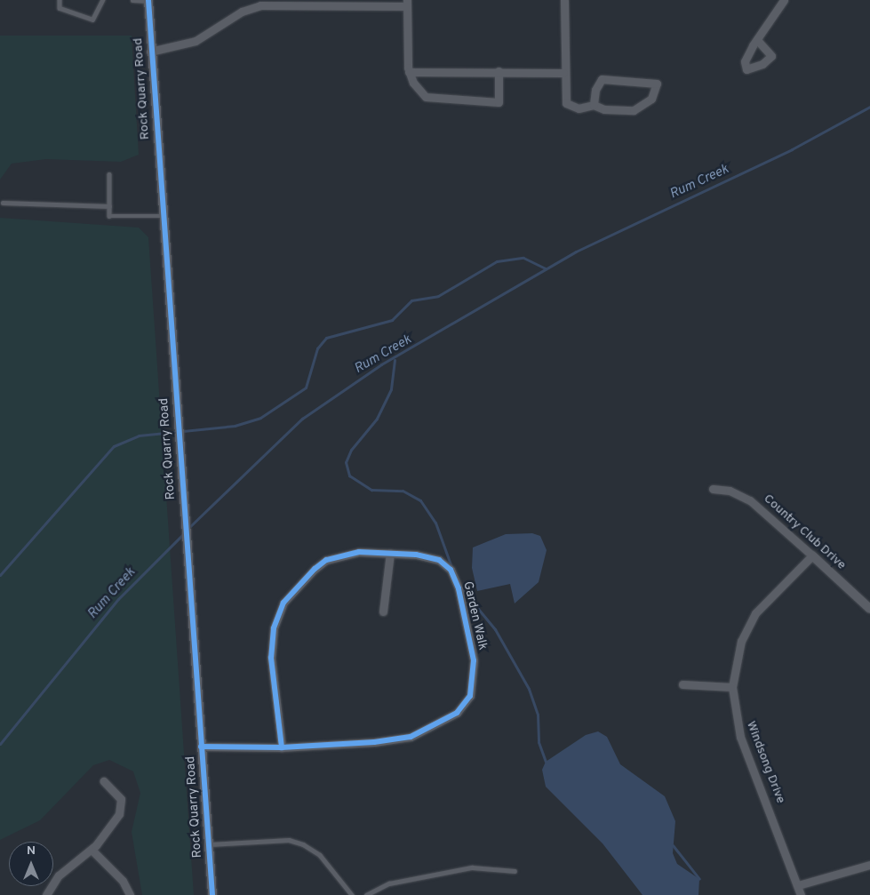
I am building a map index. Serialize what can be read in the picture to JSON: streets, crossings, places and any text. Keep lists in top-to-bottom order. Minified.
{"streets":{"street":["Rock Quarry Road","Country Club Drive","Garden Walk","Windsong Drive"]},"crossings":[["Rock Quarry Road","Garden Walk"],["Country Club Drive","Windsong Drive"]],"water":["Rum Creek"],"north":"top"}
